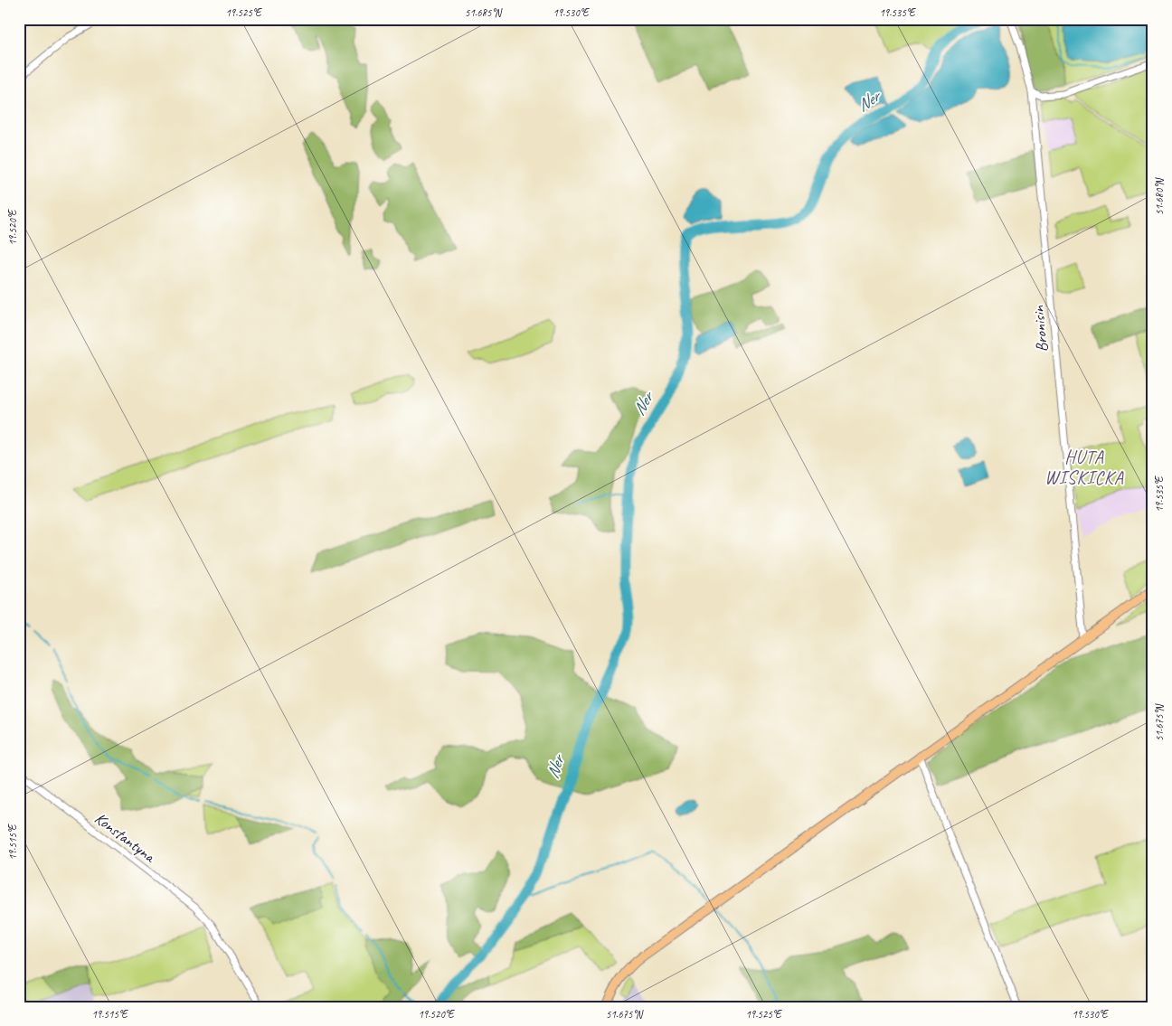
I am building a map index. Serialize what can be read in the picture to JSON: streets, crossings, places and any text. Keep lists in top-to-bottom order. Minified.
{"streets":{"street":["Bronisin","Konstantyna"]},"districts":["HUTA WISKICKA"],"water":["Ner"],"coordinates":["19.525°E","51.685°N","19.530°E","19.535°E","51.680°N","19.520°E","51.675°N","19.515°E"]}
